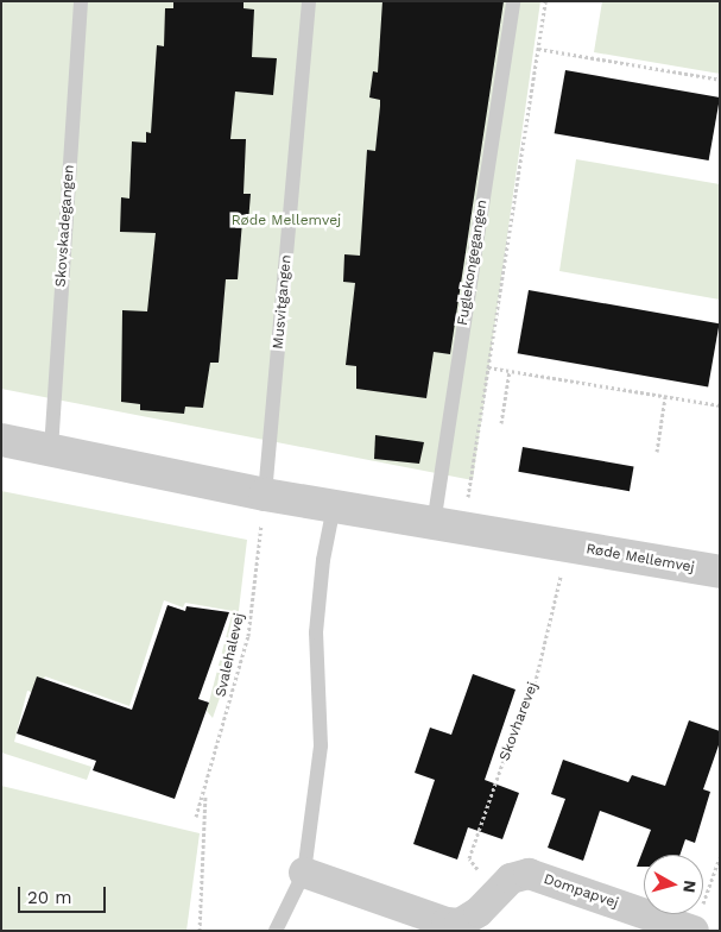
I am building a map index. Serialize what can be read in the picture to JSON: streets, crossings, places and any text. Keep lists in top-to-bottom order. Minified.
{"streets":{"street":["Røde Mellemvej","Dompapvej"],"lane":["Skovskadegangen","Fuglekongegangen","Musvitgangen"],"path":["Svalehalevej","Skovharevej"]},"crossings":[["Skovskadegangen","Røde Mellemvej"],["Fuglekongegangen","Røde Mellemvej"],["Musvitgangen","Røde Mellemvej"],["Musvitgangen","Svalehalevej"],["Røde Mellemvej","Svalehalevej"],["Røde Mellemvej","Skovharevej"]],"parks":["Røde Mellemvej"],"scale_bar":"20 m","north":"right"}
